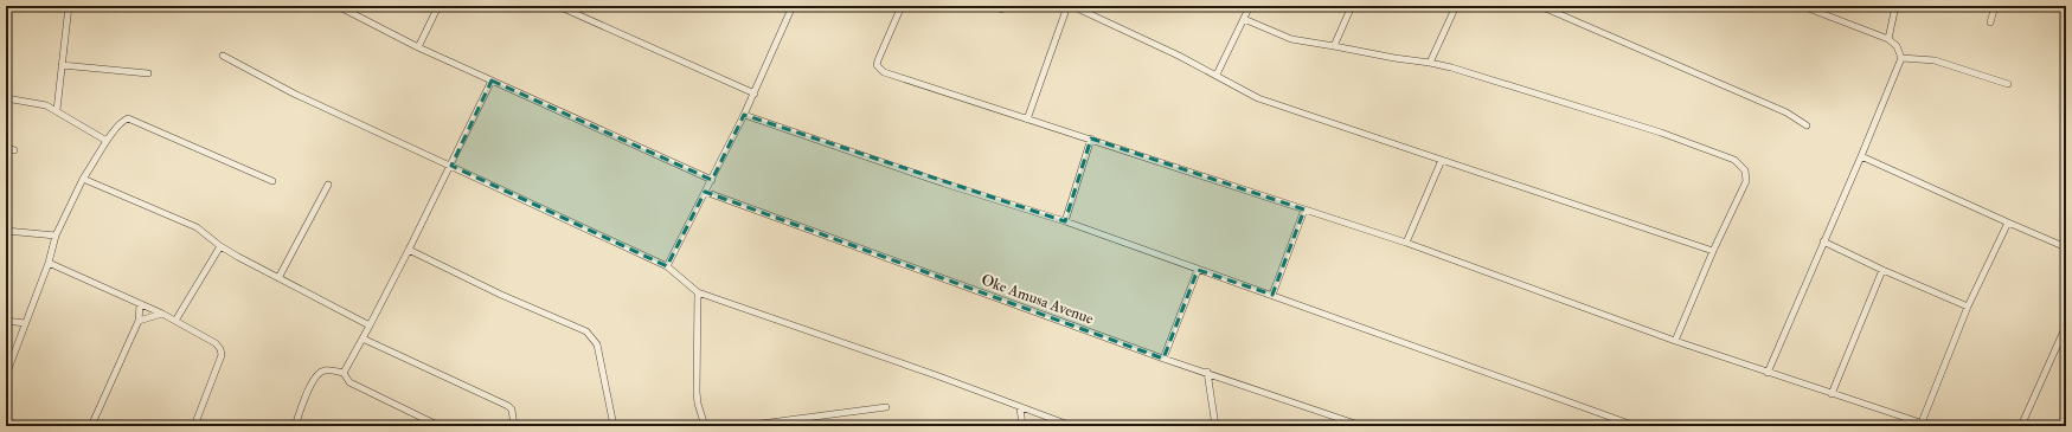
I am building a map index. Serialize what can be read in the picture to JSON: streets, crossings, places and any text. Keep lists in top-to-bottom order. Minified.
{"streets":{"street":["Oke Amusa Avenue"]}}
